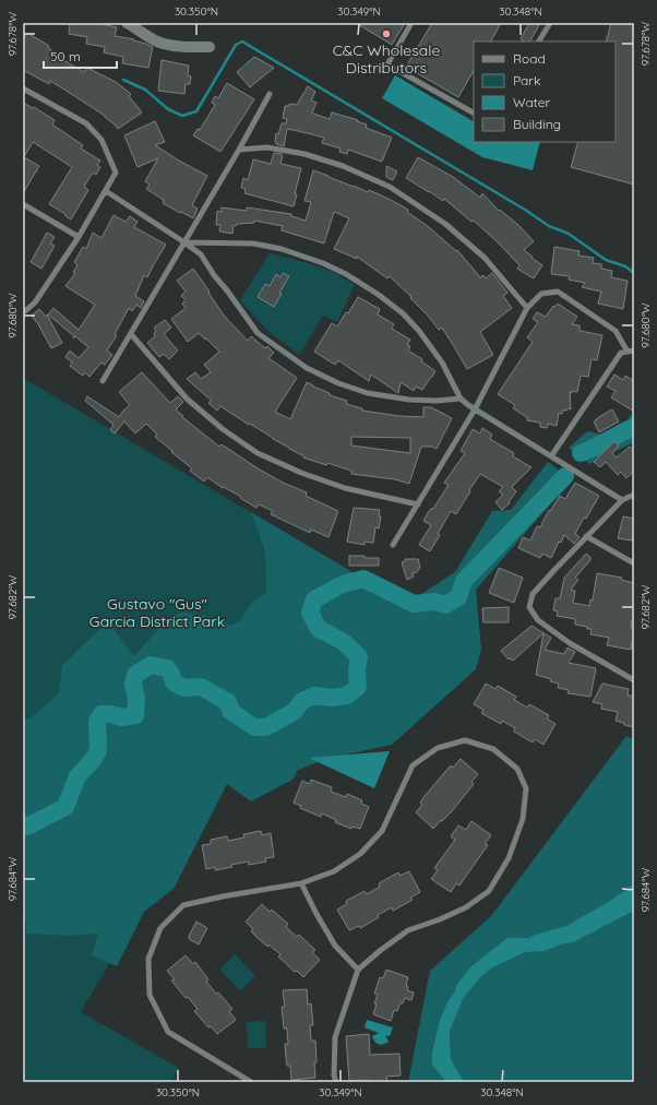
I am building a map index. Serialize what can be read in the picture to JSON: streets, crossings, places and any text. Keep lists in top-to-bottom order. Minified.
{"parks":["Gustavo \"Gus\" Garcia District Park"],"places":["C&C Wholesale Distributors"],"legend":["Road","Park","Water","Building"],"scale_bar":"50 m","coordinates":["30.350°N","30.349°N","30.348°N","97.678°W","97.680°W","97.682°W","97.684°W"]}
